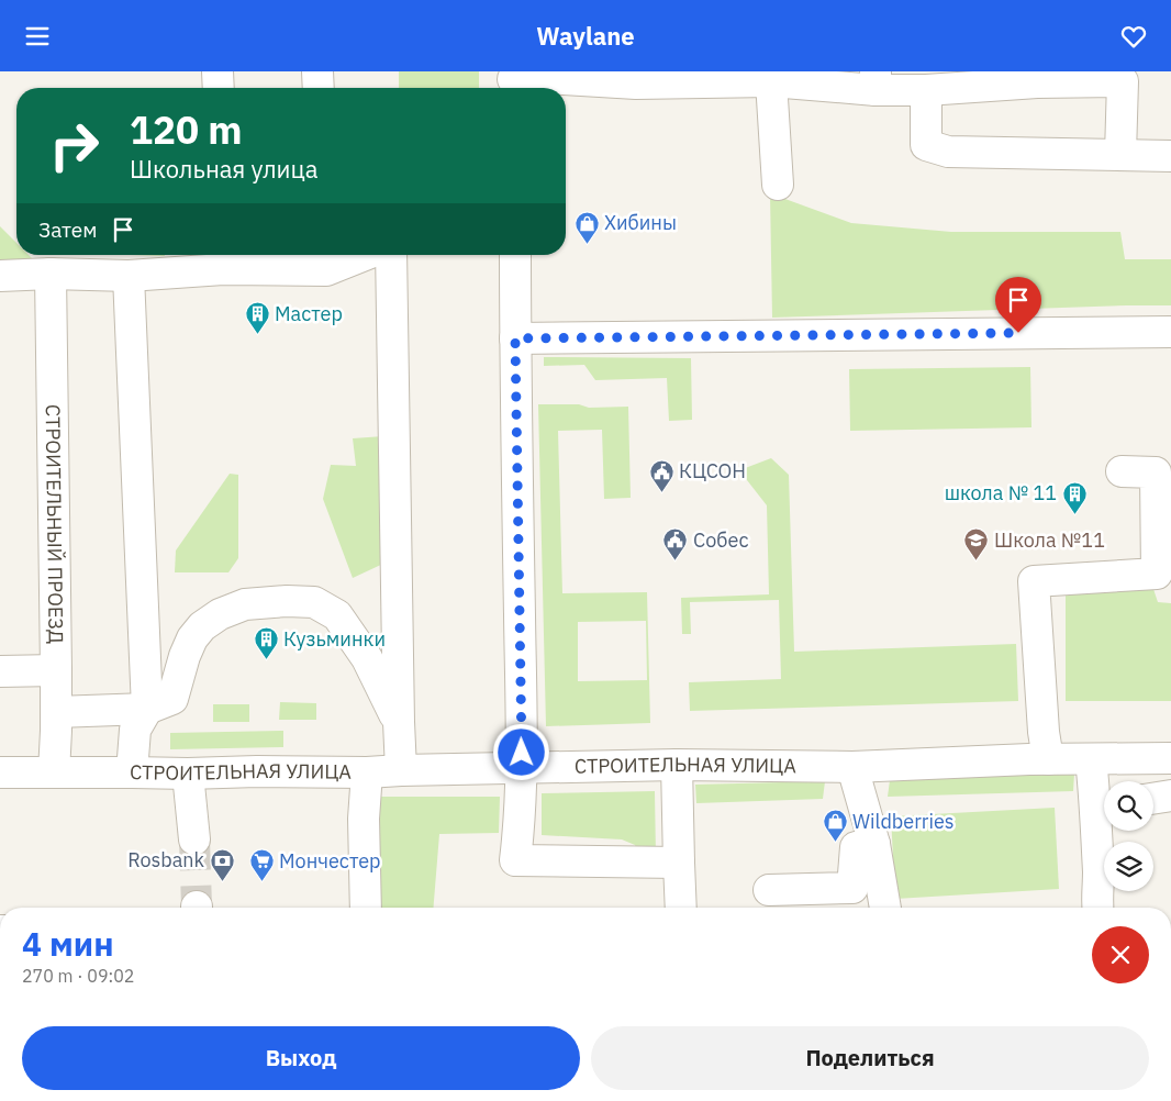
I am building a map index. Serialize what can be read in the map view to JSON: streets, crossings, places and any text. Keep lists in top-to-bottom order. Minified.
{"streets":{"street":["СТРОИТЕЛЬНЫЙ ПРОЕЗД","СТРОИТЕЛЬНАЯ УЛИЦА"]},"crossings":[["СТРОИТЕЛЬНЫЙ ПРОЕЗД","СТРОИТЕЛЬНАЯ УЛИЦА"]],"places":{"shop":["Хибины","Wildberries"],"building":["Мастер","школа № 11","Кузьминки"],"public building":["КЦСОН","Собес"],"school or university":["Школа №11"],"bank":["Rosbank"],"supermarket":["Мончестер"]},"page":{"header":"Waylane","turn":["120 m","Школьная улица"],"then":"Затем","heading":["4 мин","270 m · 09:02"],"buttons":["Выход","Поделиться"]}}
